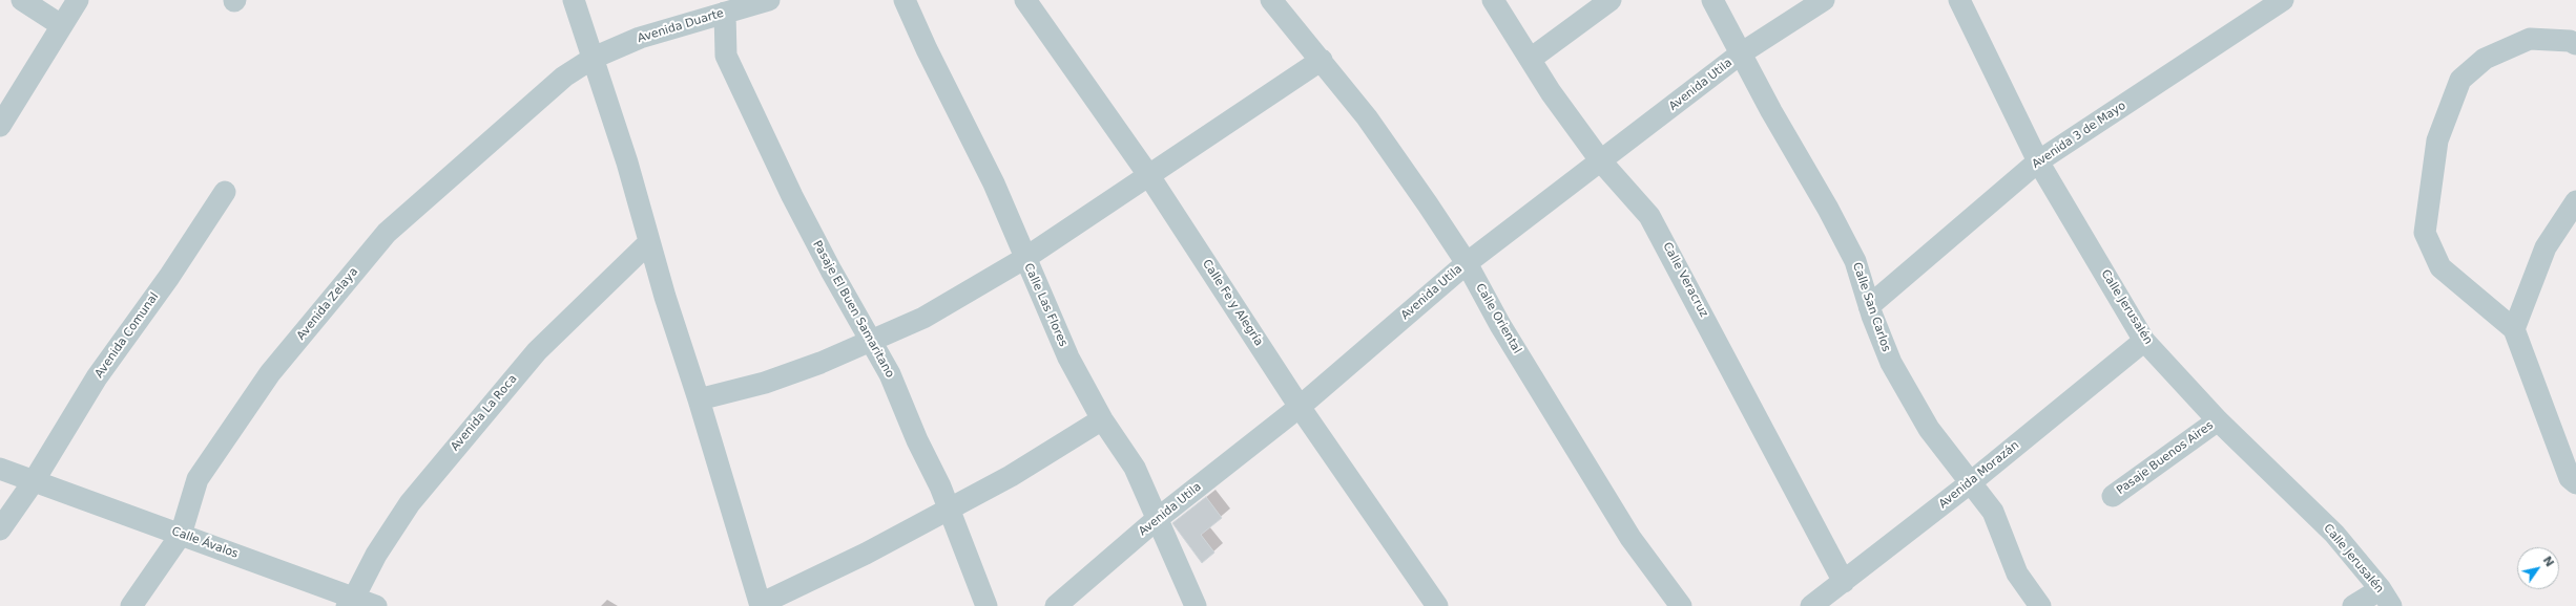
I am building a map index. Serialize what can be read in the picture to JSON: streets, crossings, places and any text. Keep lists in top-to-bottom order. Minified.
{"streets":{"street":["Avenida Duarte","Avenida Utila","Avenida 3 de Mayo","Calle Veracruz","Calle Fe y Alegría","Avenida Zelaya","Calle Las Flores","Calle San Carlos","Calle Jerusalén","Pasaje El Buen Samaritano","Calle Oriental","Avenida Comunal","Avenida La Roca","Pasaje Buenos Aires","Avenida Morazán","Calle Ávalos"]},"crossings":[["Avenida Duarte","Avenida Zelaya"],["Avenida Duarte","Pasaje El Buen Samaritano"],["Avenida Utila","Calle Veracruz"],["Avenida Utila","Calle Fe y Alegría"],["Avenida Utila","Calle Las Flores"],["Avenida Utila","Calle San Carlos"],["Avenida Utila","Calle Oriental"],["Avenida 3 de Mayo","Calle San Carlos"],["Avenida 3 de Mayo","Calle Jerusalén"],["Calle Veracruz","Avenida Morazán"],["Avenida Zelaya","Calle Ávalos"],["Calle San Carlos","Avenida Morazán"],["Calle Jerusalén","Pasaje Buenos Aires"],["Calle Jerusalén","Avenida Morazán"],["Avenida Comunal","Calle Ávalos"],["Avenida La Roca","Calle Ávalos"]],"north":"top right"}
